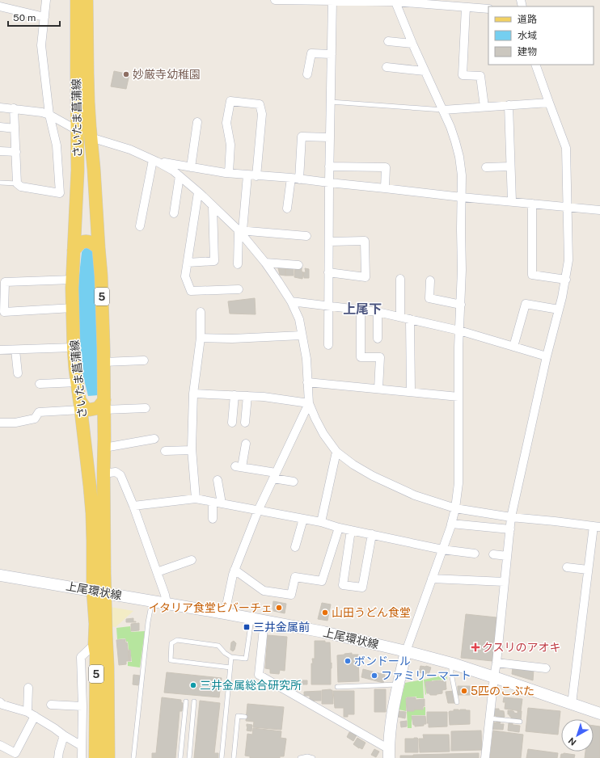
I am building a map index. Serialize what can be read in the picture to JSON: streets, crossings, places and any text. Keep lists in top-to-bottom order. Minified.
{"streets":{"main road":["さいたま菖蒲線","5","上尾環状線"]},"crossings":[["さいたま菖蒲線","上尾環状線"]],"districts":["上尾下"],"places":{"other":["妙厳寺幼稚園","イタリア食堂ビバーチェ","山田うどん食堂","ボンドール","ファミリーマート","三井金属総合研究所","5匹のこぶた"],"transit":["三井金属前"],"health":["クスリのアオキ"]},"legend":["道路","水域","建物"],"scale_bar":"50 m","north":"bottom left"}
